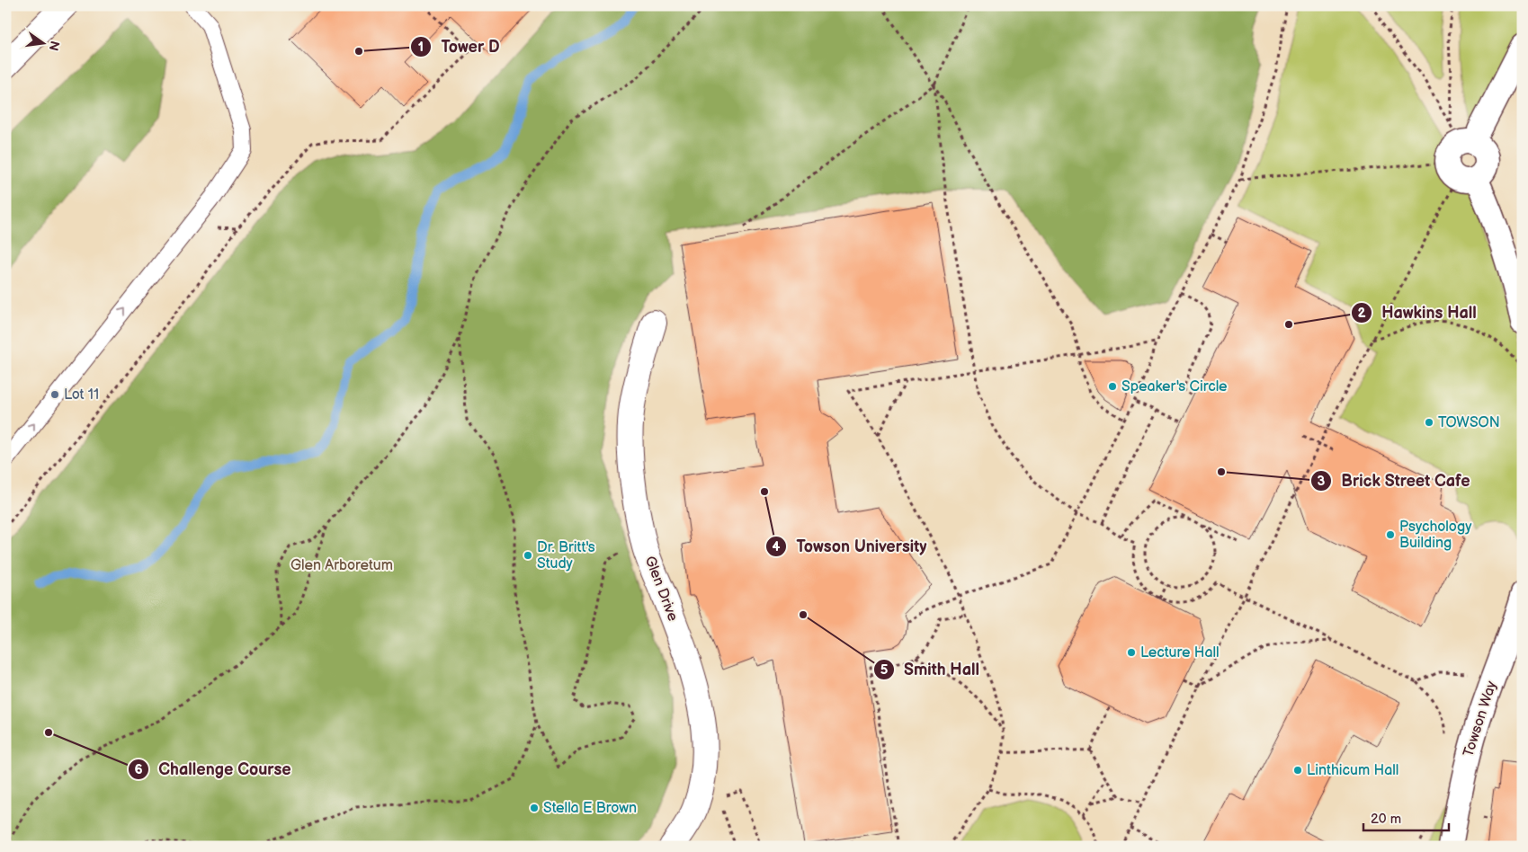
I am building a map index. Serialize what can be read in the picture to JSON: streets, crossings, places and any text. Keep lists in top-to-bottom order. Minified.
{"streets":{"street":["Glen Drive","Towson Way"]},"parks":["Glen Arboretum"],"places":["Tower D","Hawkins Hall","Speaker's Circle","Lot 11","TOWSON","Brick Street Cafe","Towson University","Psychology Building","Dr. Britt's Study","Smith Hall","Lecture Hall","Challenge Course","Linthicum Hall","Stella E Brown"],"scale_bar":"20 m","north":"right"}
